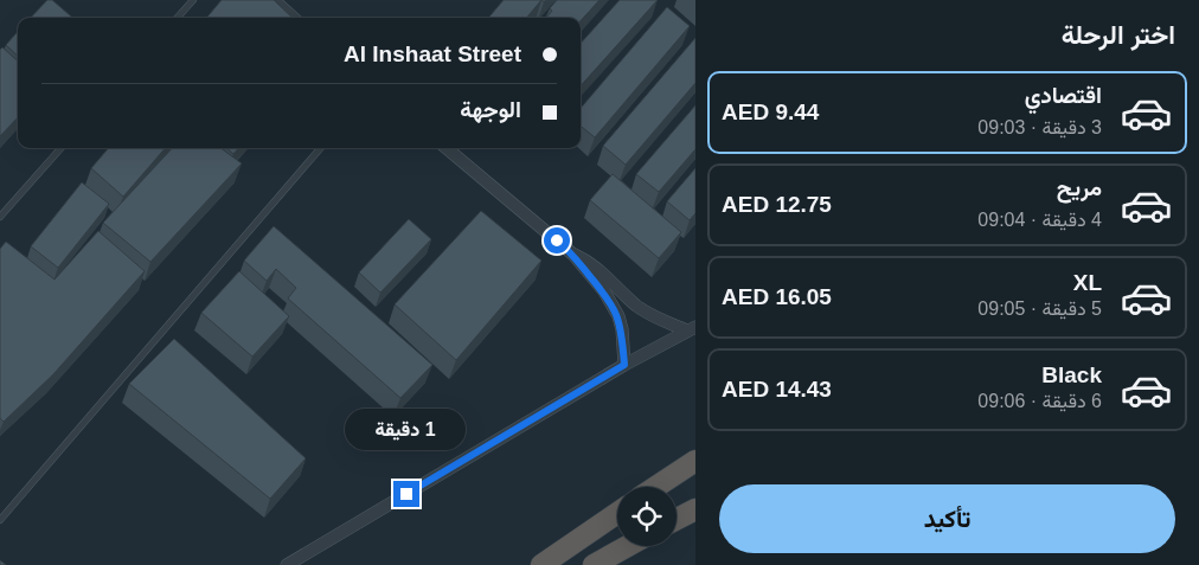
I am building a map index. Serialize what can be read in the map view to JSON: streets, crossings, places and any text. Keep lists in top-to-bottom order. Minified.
{"page":{"heading":"اختر الرحلة","banner":["Al Inshaat Street","الوجهة"],"list":[{"name":"اقتصادي","note":"3 دقيقة · 09:03","value":"AED 9.44"},{"name":"مريح","note":"4 دقيقة · 09:04","value":"AED 12.75"},{"name":"XL","note":"5 دقيقة · 09:05","value":"AED 16.05"},{"name":"Black","note":"6 دقيقة · 09:06","value":"AED 14.43"}],"bubble":"1 دقيقة","buttons":"تأكيد"}}
